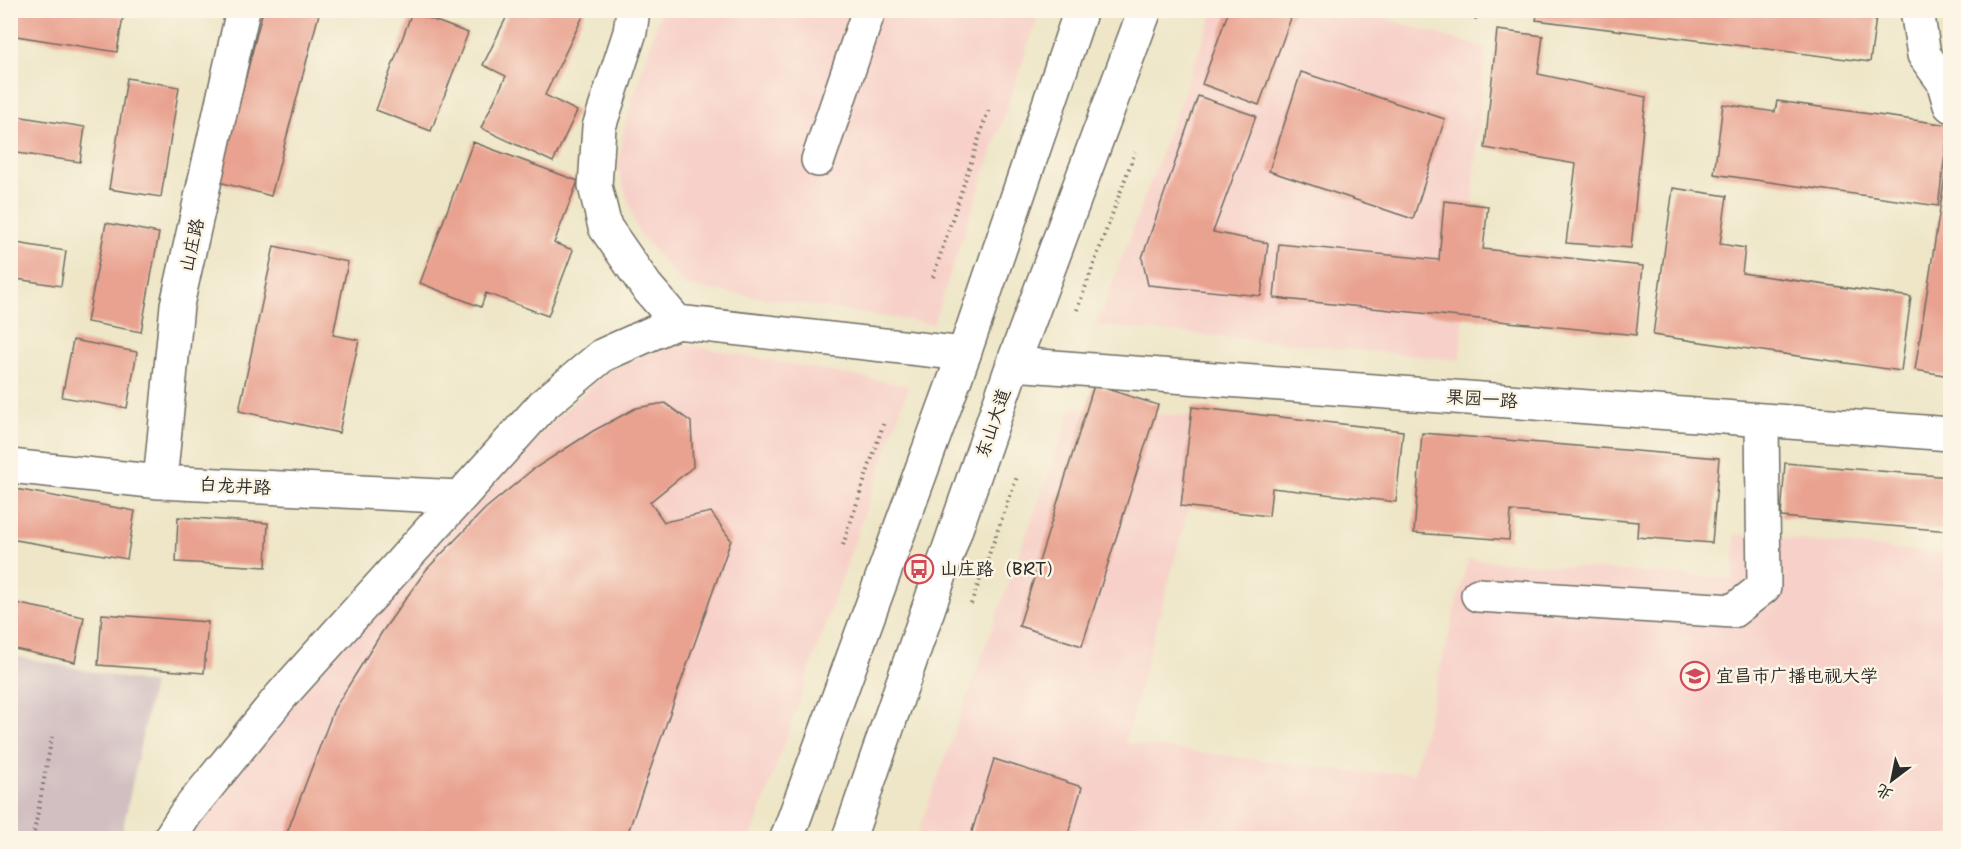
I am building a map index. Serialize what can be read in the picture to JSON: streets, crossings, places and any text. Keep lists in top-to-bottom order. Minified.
{"streets":{"street":["山庄路","果园一路","东山大道","白龙井路"]},"crossings":[["山庄路","白龙井路"],["果园一路","东山大道"]],"places":{"bus stop":["山庄路（BRT）"],"school or university":["宜昌市广播电视大学"]},"north":"bottom left"}
